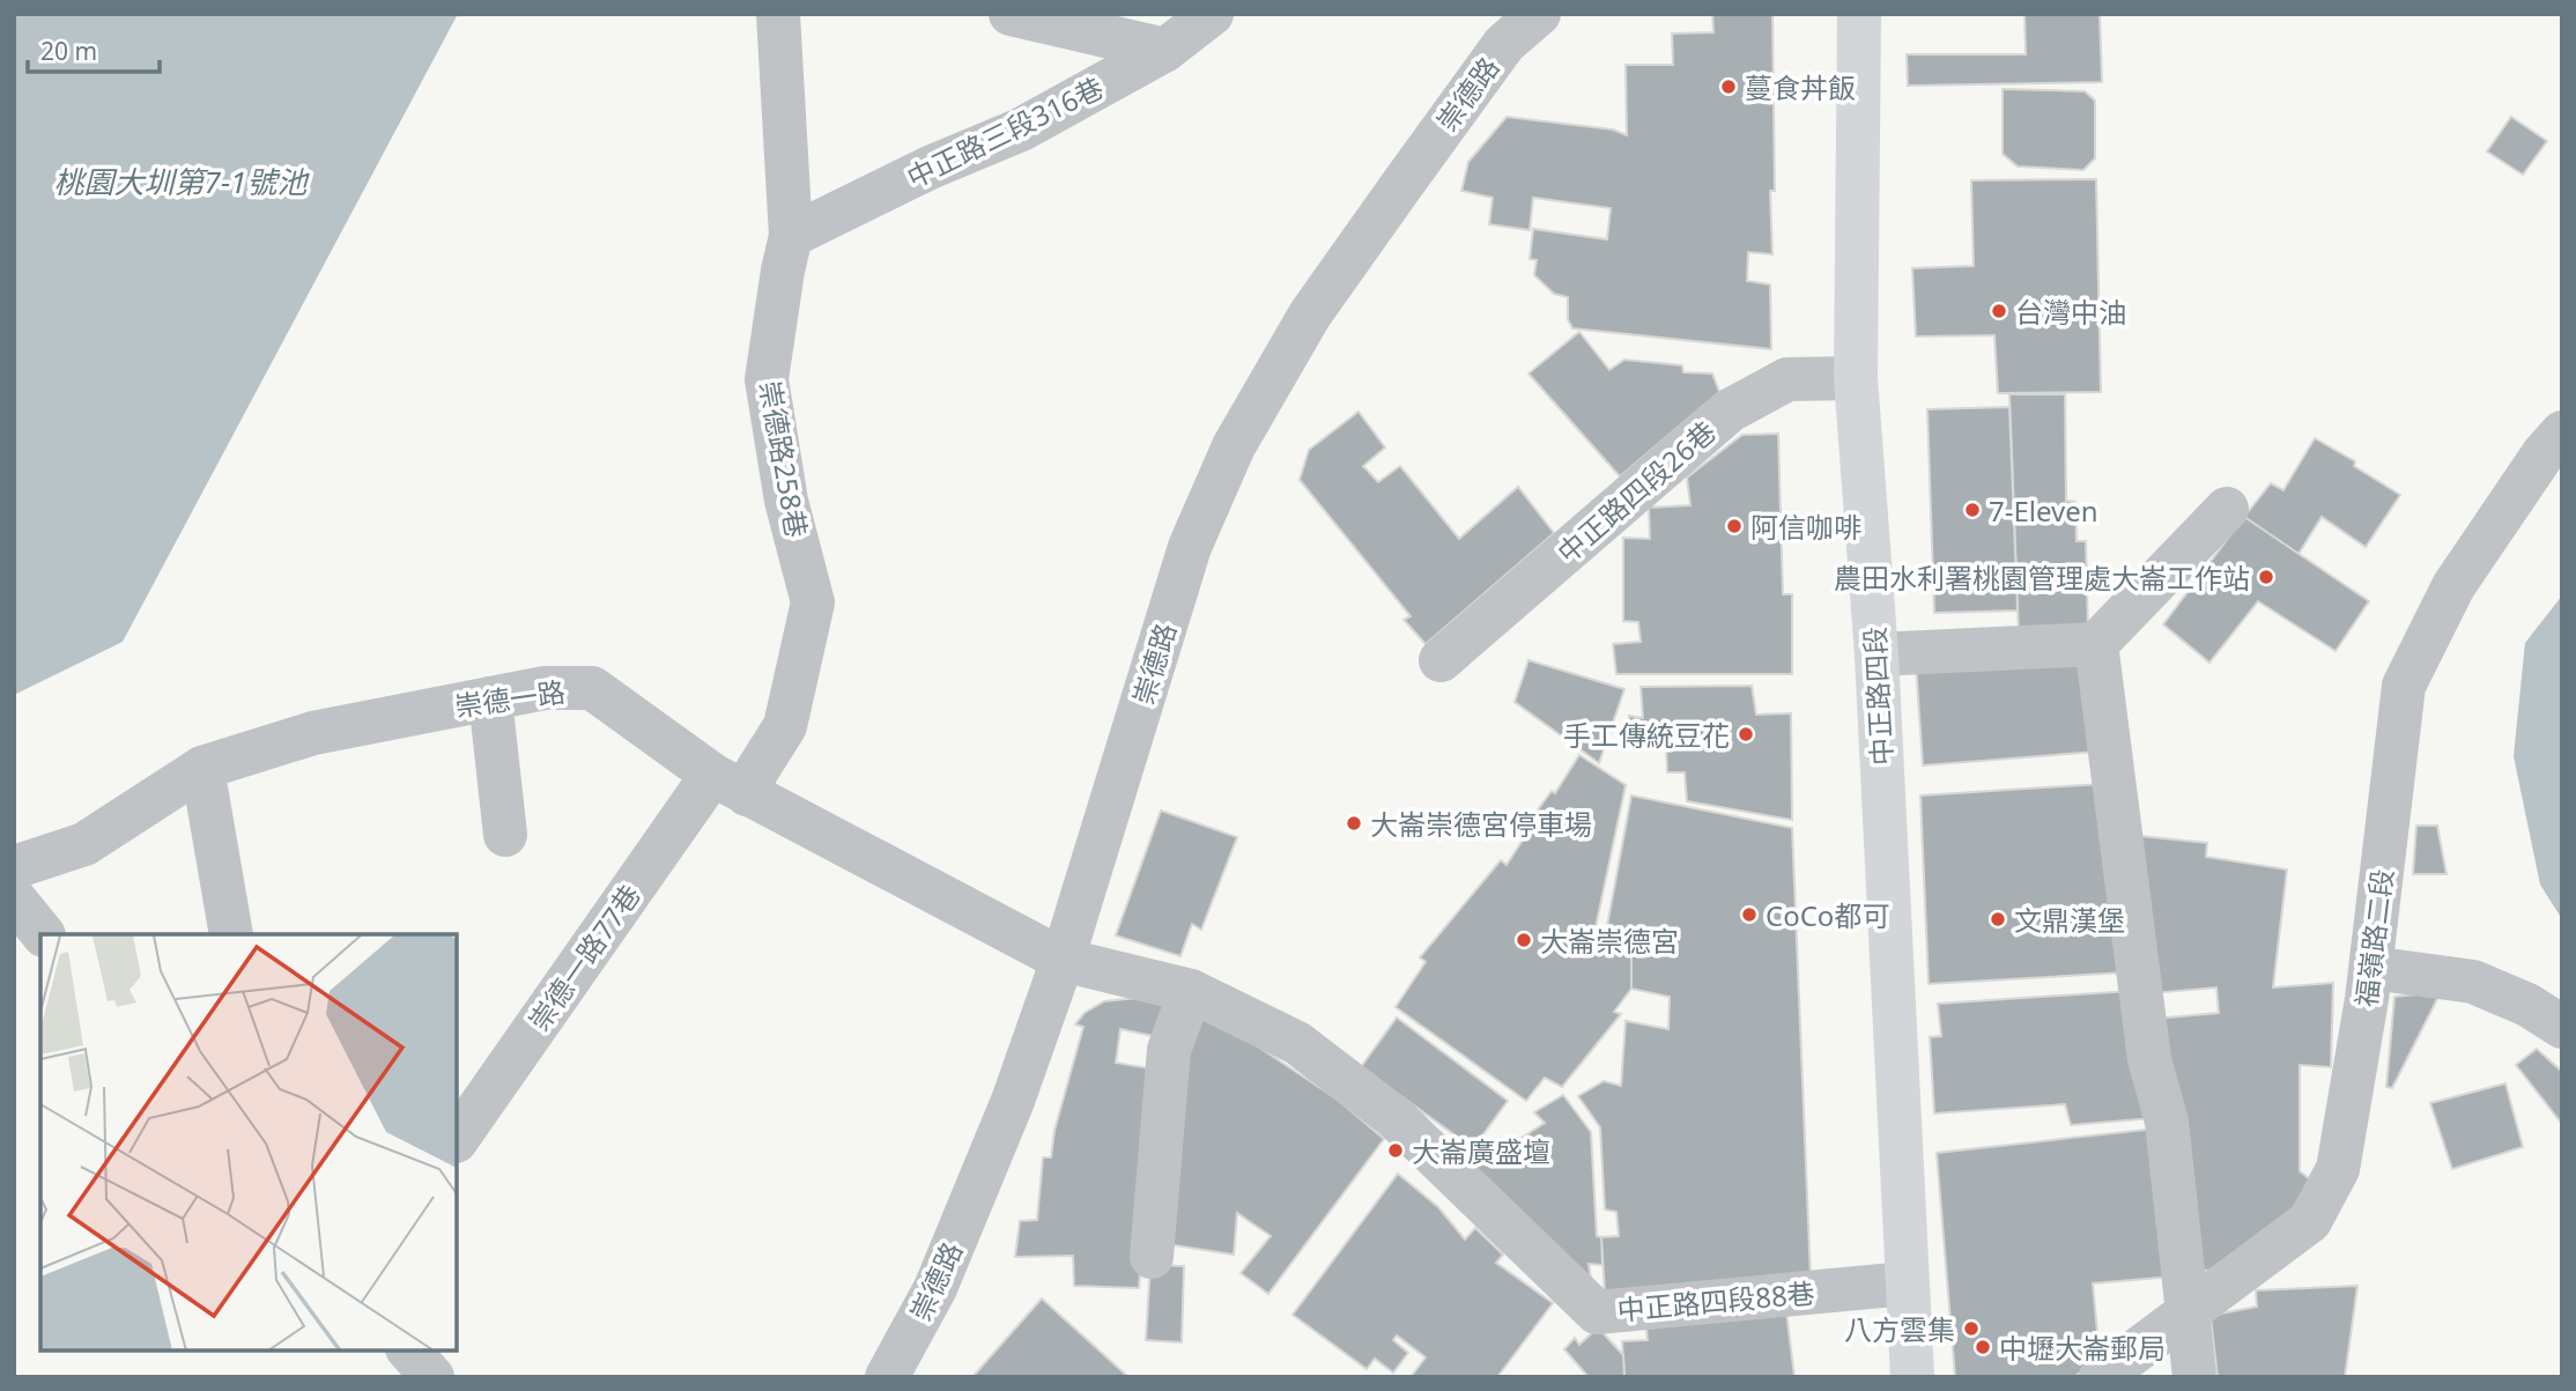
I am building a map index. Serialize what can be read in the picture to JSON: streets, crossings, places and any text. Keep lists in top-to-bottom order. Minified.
{"streets":{"main road":["中正路四段"],"street":["崇德路","中正路三段316巷","崇德路258巷","中正路四段26巷","崇德一路","福嶺路二段","崇德一路77巷","中正路四段88巷"]},"crossings":[["崇德路","崇德一路"],["崇德路","中正路四段88巷"],["中正路三段316巷","崇德路258巷"],["崇德路258巷","崇德一路"],["崇德路258巷","崇德一路77巷"],["中正路四段26巷","中正路四段"],["中正路四段","中正路四段88巷"],["崇德一路","崇德一路77巷"],["崇德一路","中正路四段88巷"]],"water":["桃園大圳第7-1號池"],"places":["蔓食丼飯","台灣中油","7-Eleven","阿信咖啡","農田水利署桃園管理處大崙工作站","手工傳統豆花","大崙崇德宮停車場","CoCo都可","文鼎漢堡","大崙崇德宮","大崙廣盛壇","八方雲集","中壢大崙郵局"],"scale_bar":"20 m"}
